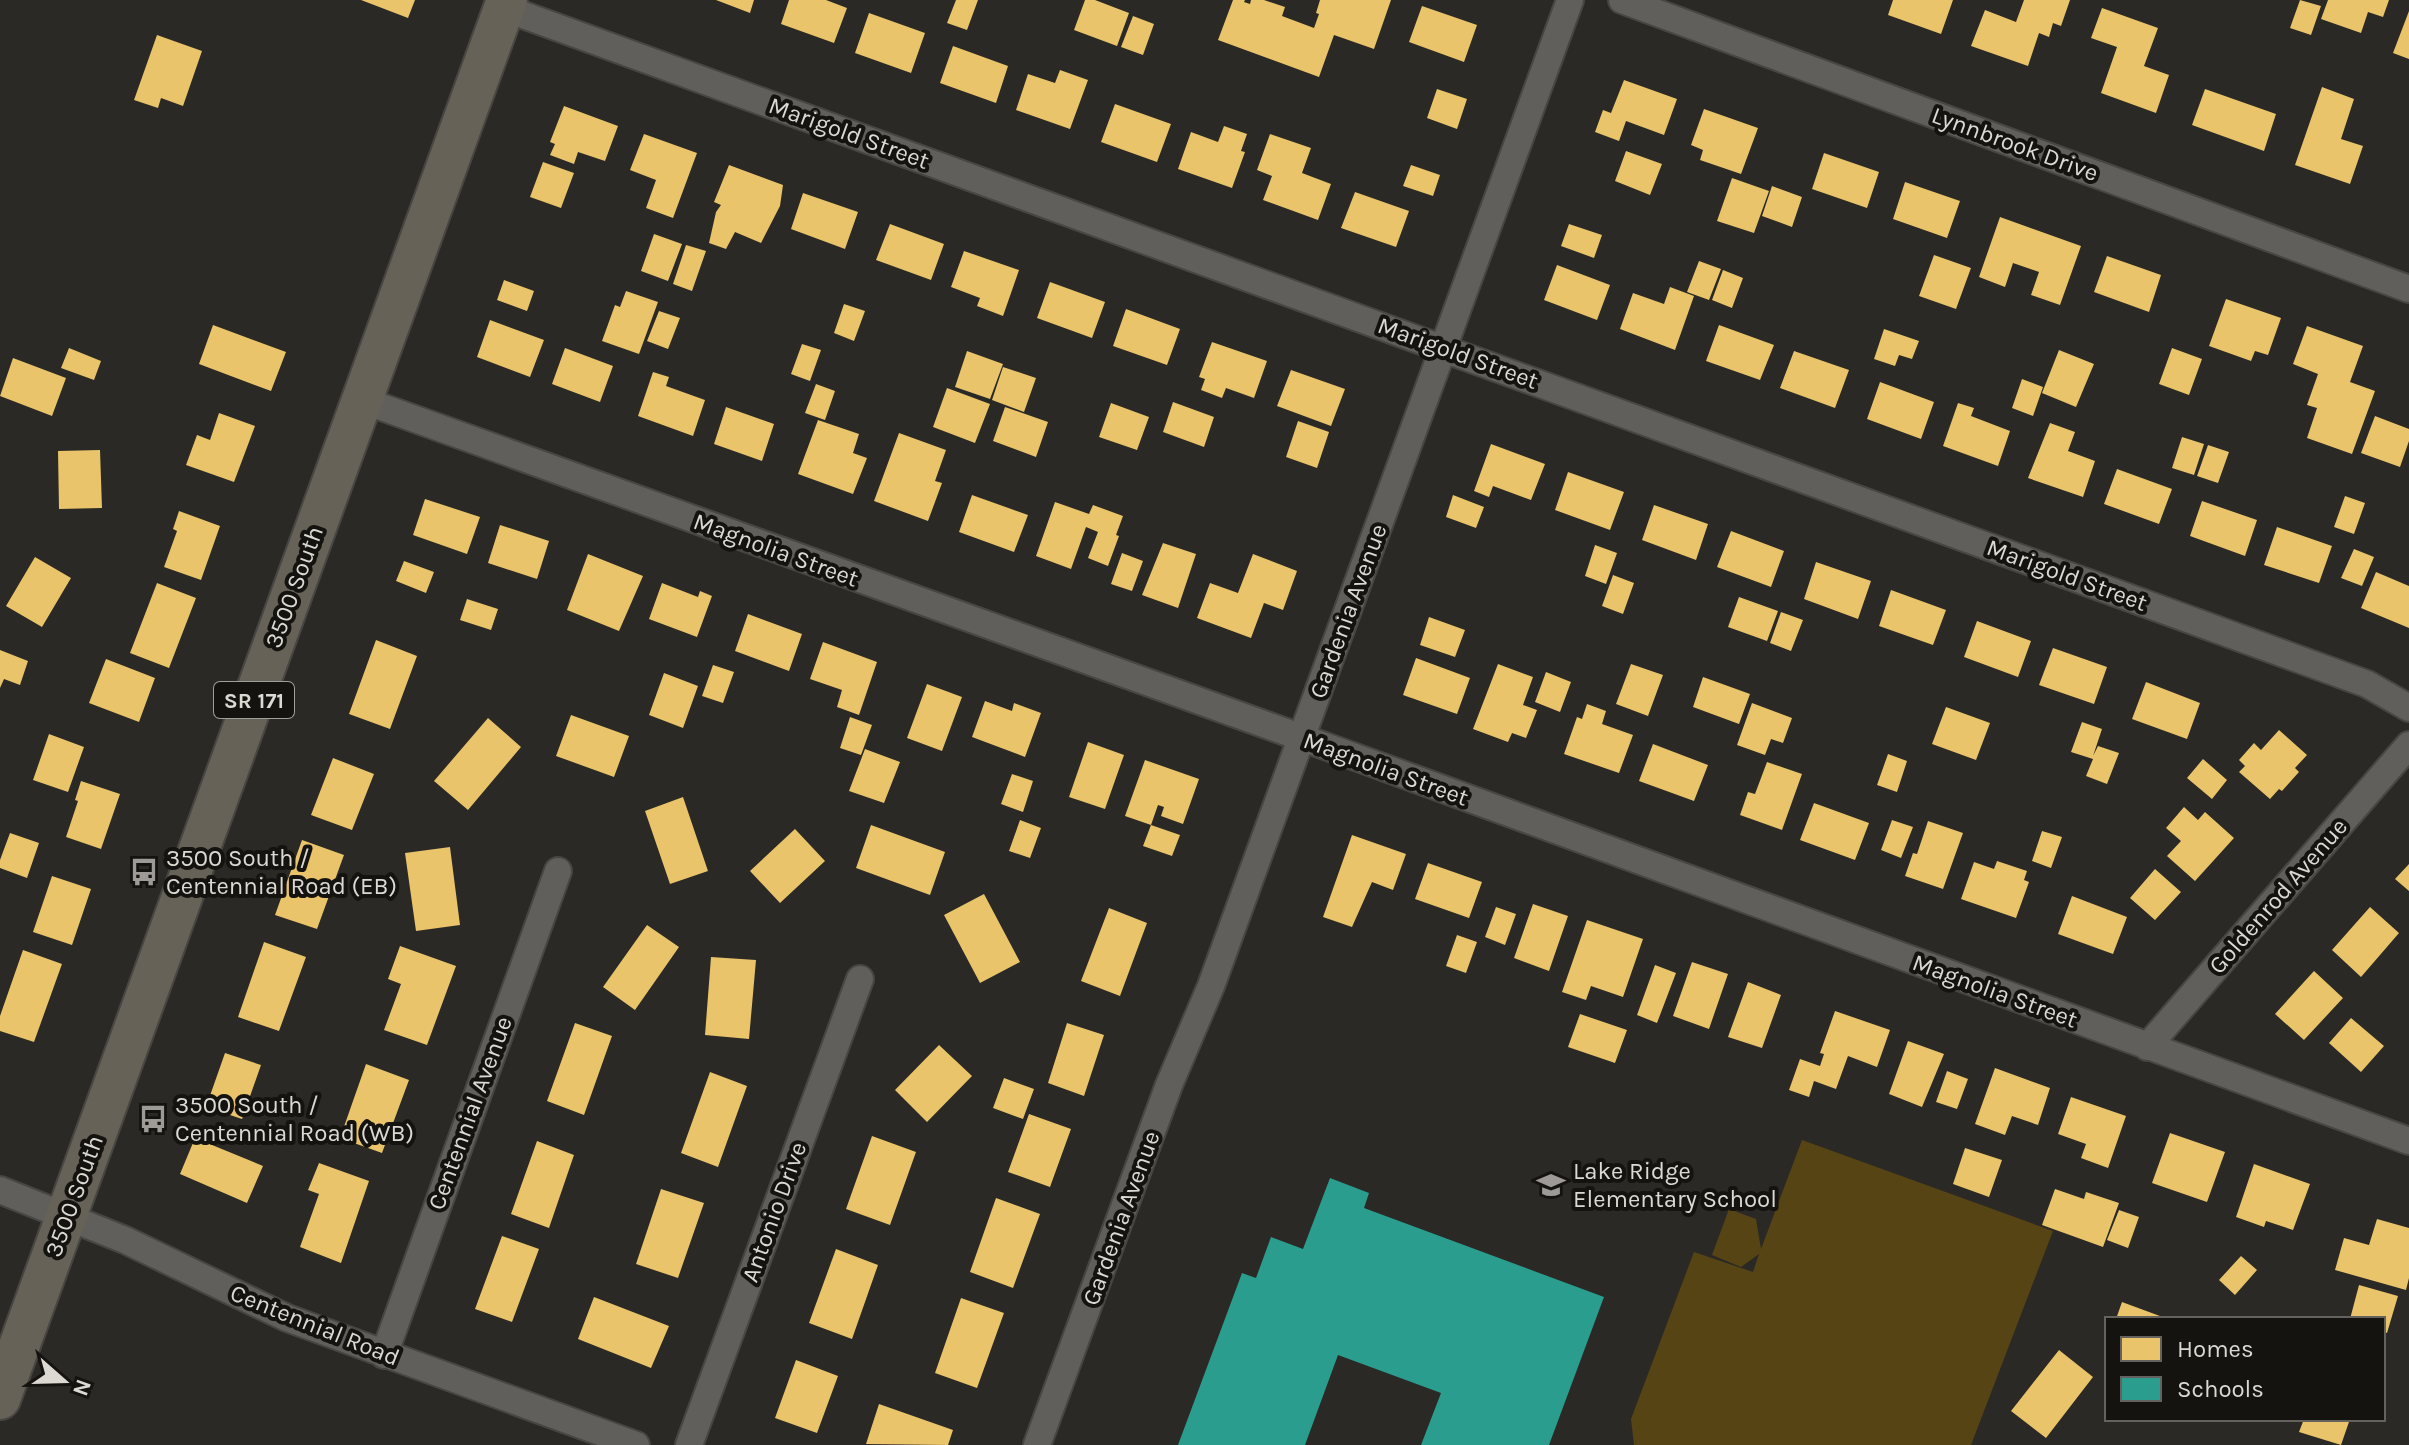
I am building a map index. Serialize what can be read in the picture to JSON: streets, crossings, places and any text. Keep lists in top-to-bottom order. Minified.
{"streets":{"main road":["3500 South","SR 171"],"street":["Marigold Street","Lynnbrook Drive","Magnolia Street","Gardenia Avenue","Goldenrod Avenue","Centennial Avenue","Antonio Drive","Centennial Road"]},"crossings":[["Marigold Street","3500 South"],["Marigold Street","Gardenia Avenue"],["Magnolia Street","3500 South"],["Magnolia Street","Gardenia Avenue"],["Magnolia Street","Goldenrod Avenue"],["3500 South","Centennial Road"],["Centennial Avenue","Centennial Road"]],"places":{"bus stop":["3500 South / Centennial Road (EB)","3500 South / Centennial Road (WB)"],"school or university":["Lake Ridge Elementary School"]},"legend":["Homes","Schools"],"north":"right"}
